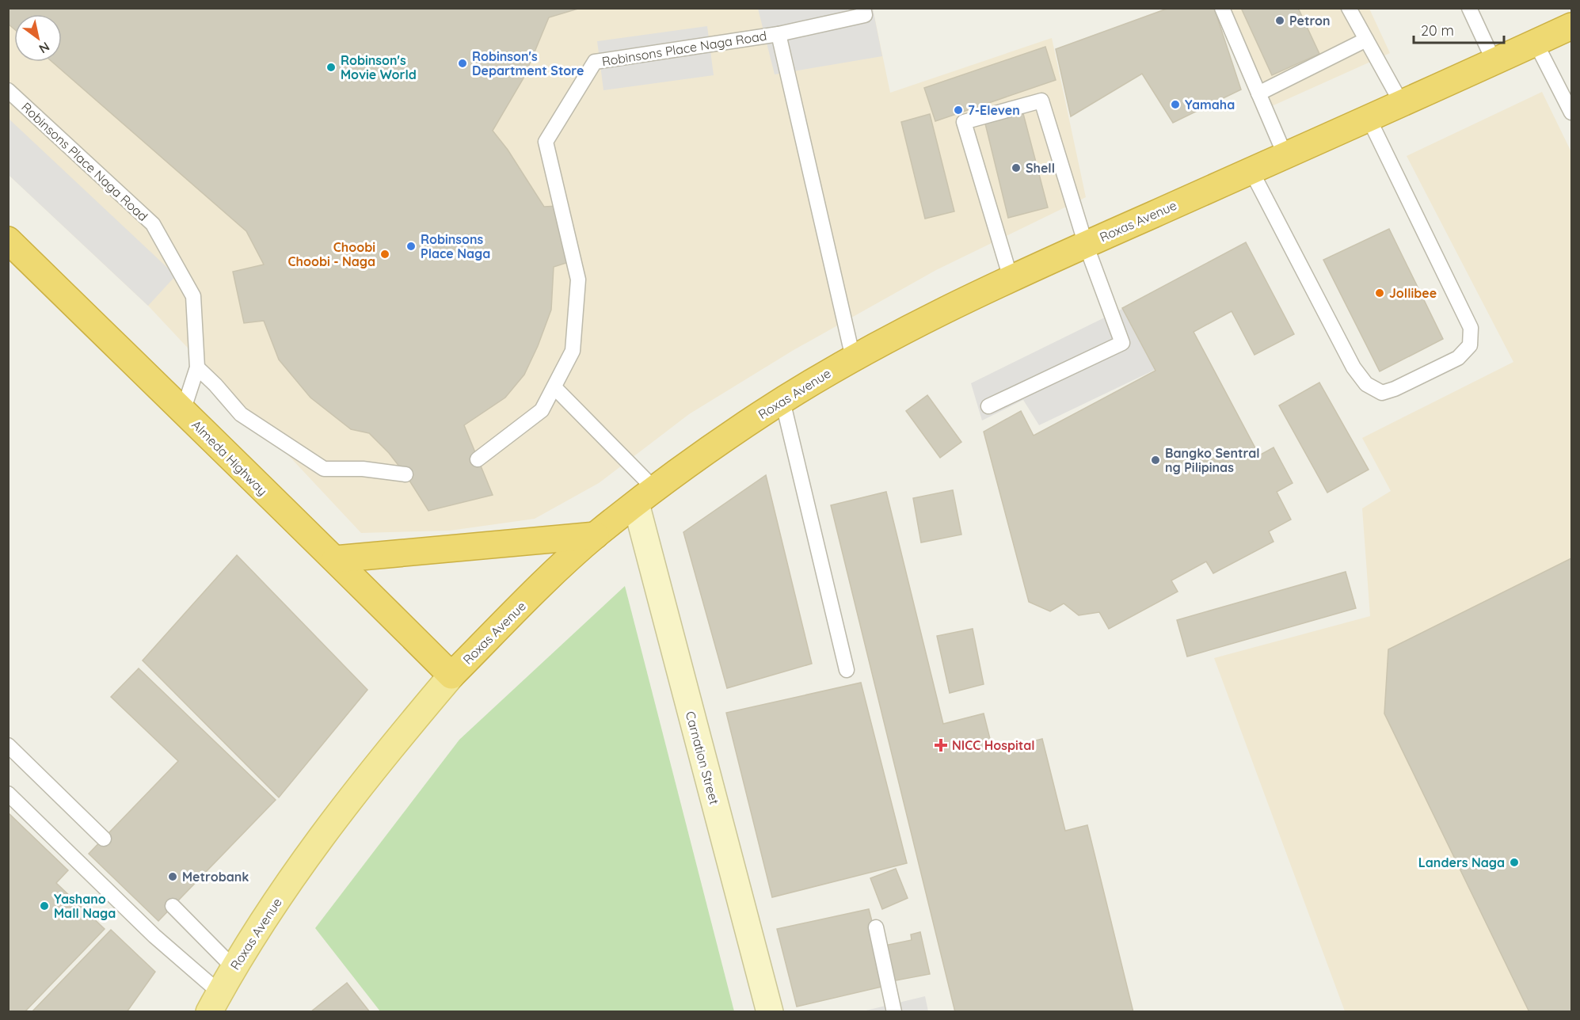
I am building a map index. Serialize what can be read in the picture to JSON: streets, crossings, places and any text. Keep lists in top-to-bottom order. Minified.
{"streets":{"highway":["Roxas Avenue","Almeda Highway"],"street":["Carnation Street"],"lane":["Robinsons Place Naga Road"]},"crossings":[["Robinsons Place Naga Road","Roxas Avenue"],["Robinsons Place Naga Road","Almeda Highway"],["Roxas Avenue","Almeda Highway"],["Roxas Avenue","Carnation Street"]],"places":{"other":["Petron","Robinson's Department Store","Robinson's Movie World","Yamaha","7-Eleven","Shell","Robinsons Place Naga","Choobi Choobi - Naga","Jollibee","Bangko Sentral ng Pilipinas","Landers Naga","Metrobank","Yashano Mall Naga"],"health":["NICC Hospital"]},"scale_bar":"20 m","north":"bottom right"}
